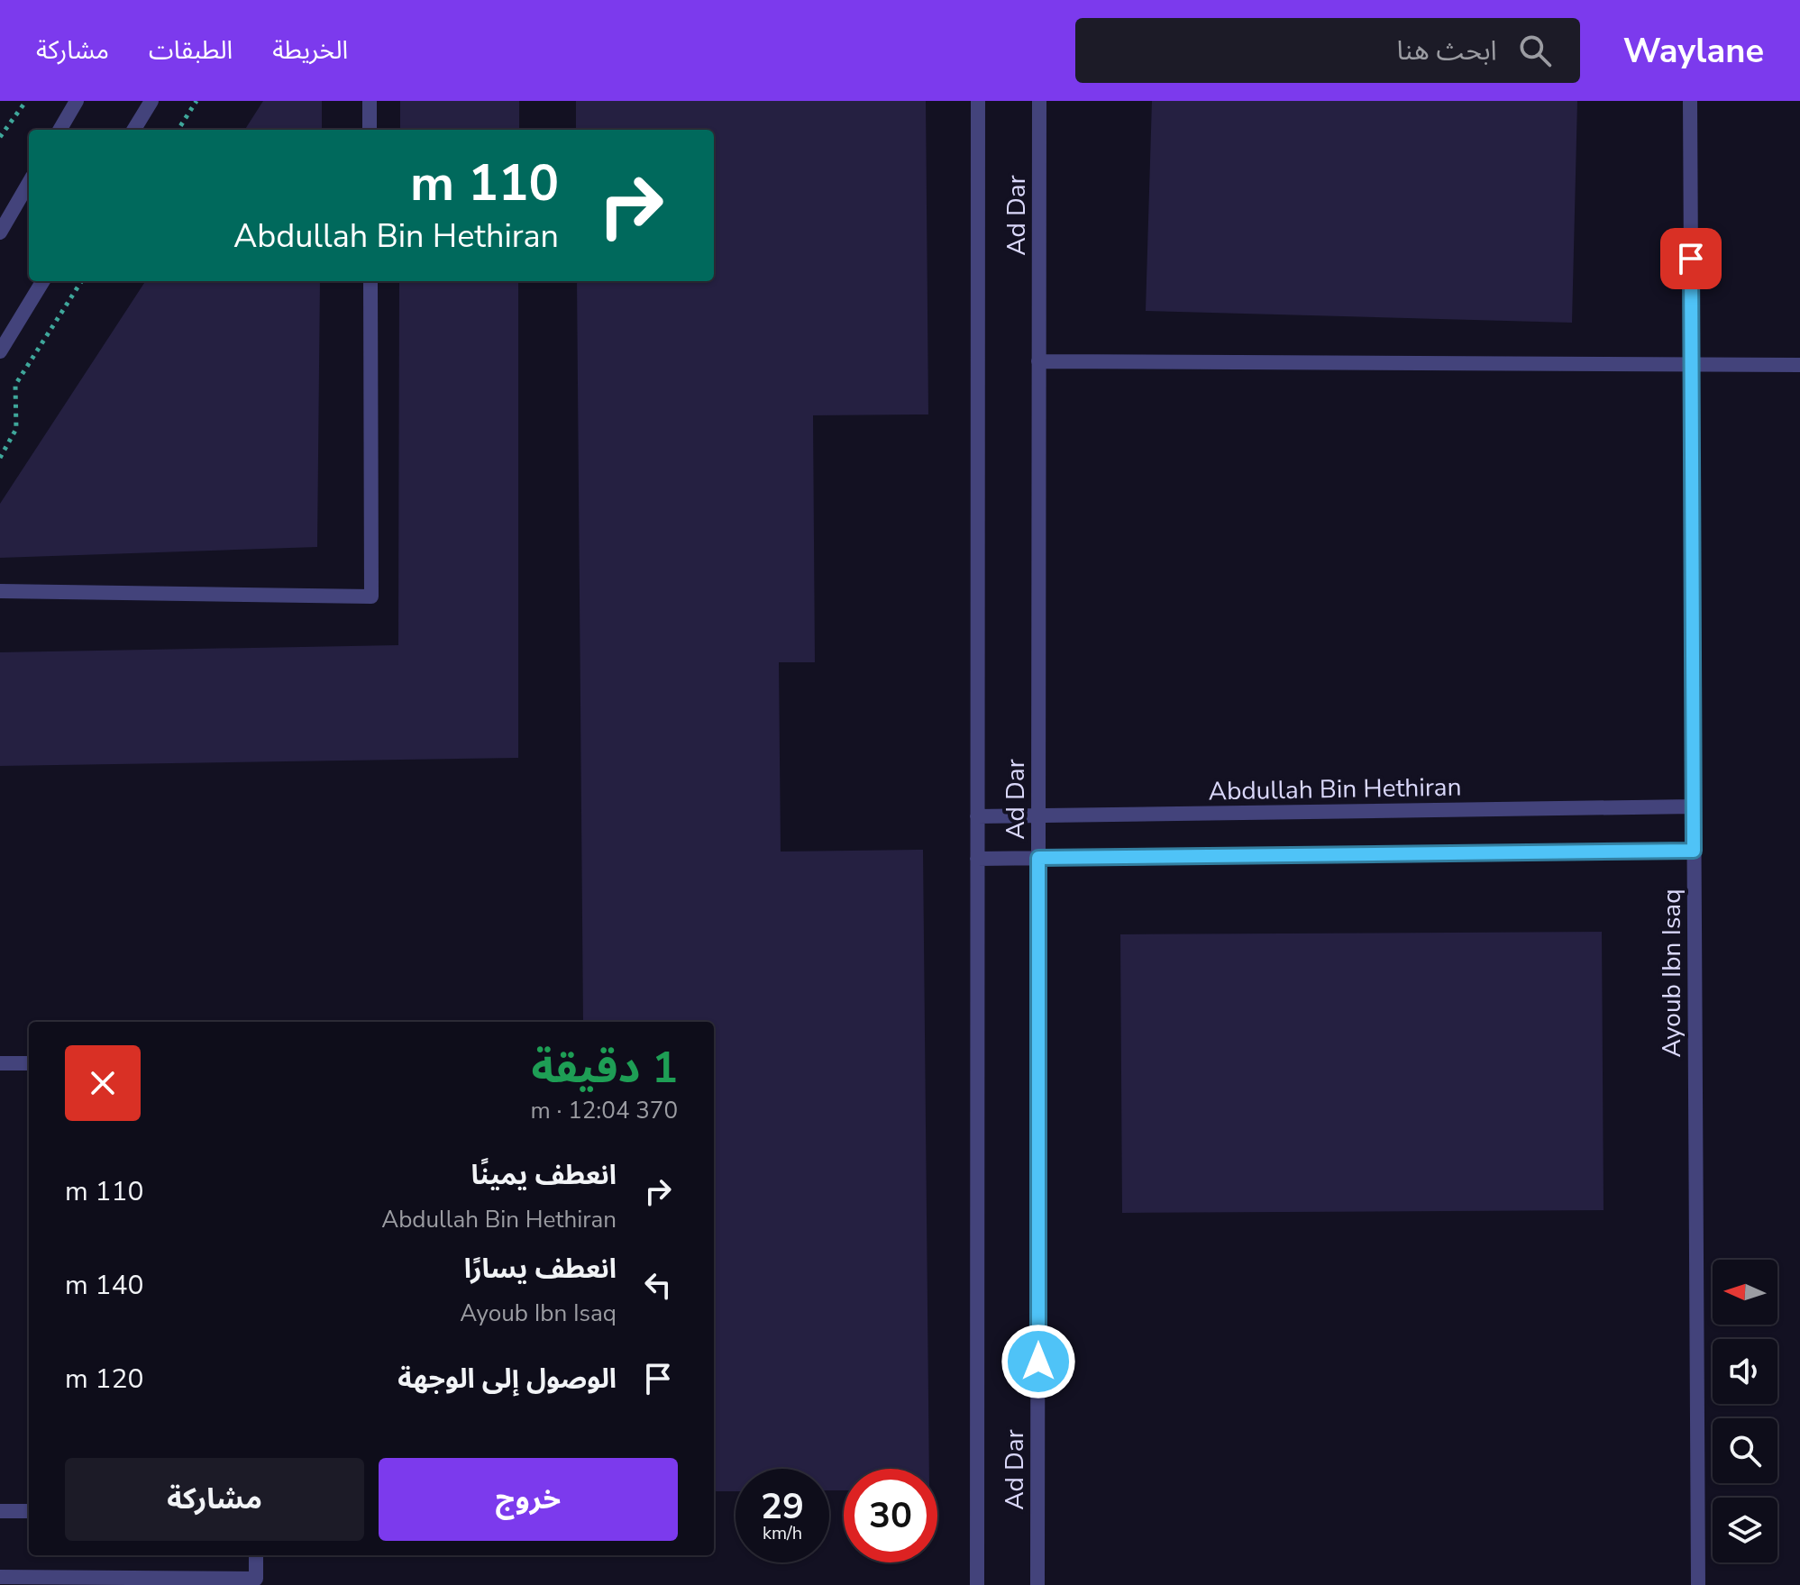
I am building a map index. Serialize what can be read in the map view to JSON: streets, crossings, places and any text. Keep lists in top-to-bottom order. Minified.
{"streets":{"street":["Ad Dar","Abdullah Bin Hethiran","Ayoub Ibn Isaq"]},"crossings":[["Ad Dar","Abdullah Bin Hethiran"],["Abdullah Bin Hethiran","Ayoub Ibn Isaq"]],"north":"left","page":{"header":"Waylane","search":"ابحث هنا","nav":["الخريطة","الطبقات","مشاركة"],"turn":["110 m","Abdullah Bin Hethiran"],"heading":["1 دقيقة","370 m · 12:04"],"list":[{"name":"انعطف يمينًا","note":"Abdullah Bin Hethiran","value":"110 m"},{"name":"انعطف يسارًا","note":"Ayoub Ibn Isaq","value":"140 m"},{"name":"الوصول إلى الوجهة","value":"120 m"}],"buttons":["خروج","مشاركة"],"speed":"29 km/h","limit":"30"}}
